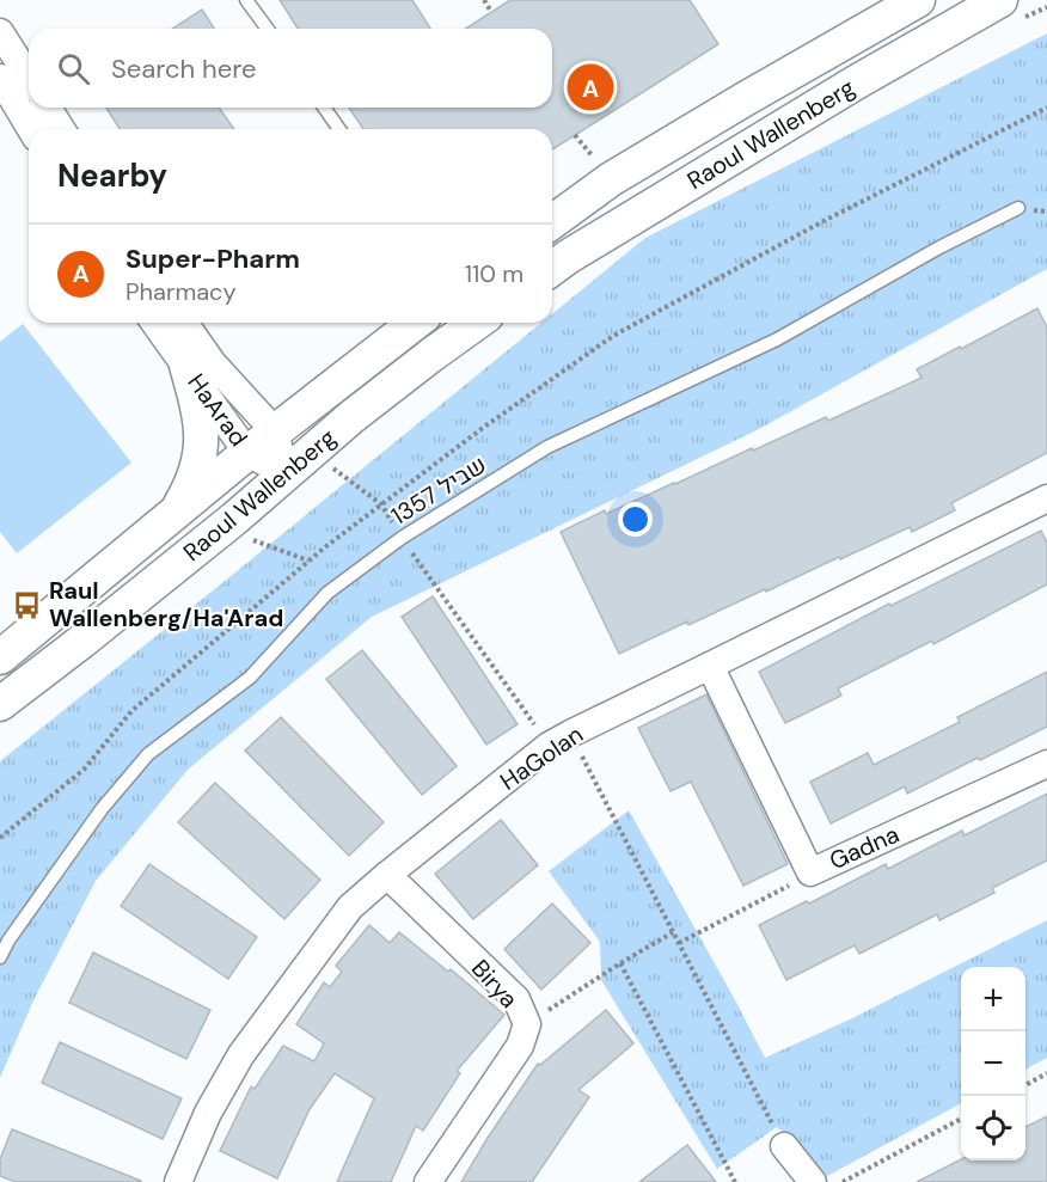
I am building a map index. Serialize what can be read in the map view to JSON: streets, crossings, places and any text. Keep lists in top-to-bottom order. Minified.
{"streets":{"street":["Raoul Wallenberg","HaArad","HaGolan","Gadna","Birya"],"lane":["שביל 1357"]},"crossings":[["Raoul Wallenberg","HaArad"],["HaGolan","Gadna"],["HaGolan","Birya"]],"places":{"bus stop":["Raul Wallenberg/Ha'Arad"]},"page":{"search":"Search here","pins":"A","heading":"Nearby","list":[{"mark":"A","name":"Super-Pharm","note":"Pharmacy","value":"110 m"}],"map_buttons":["+","−"]}}
